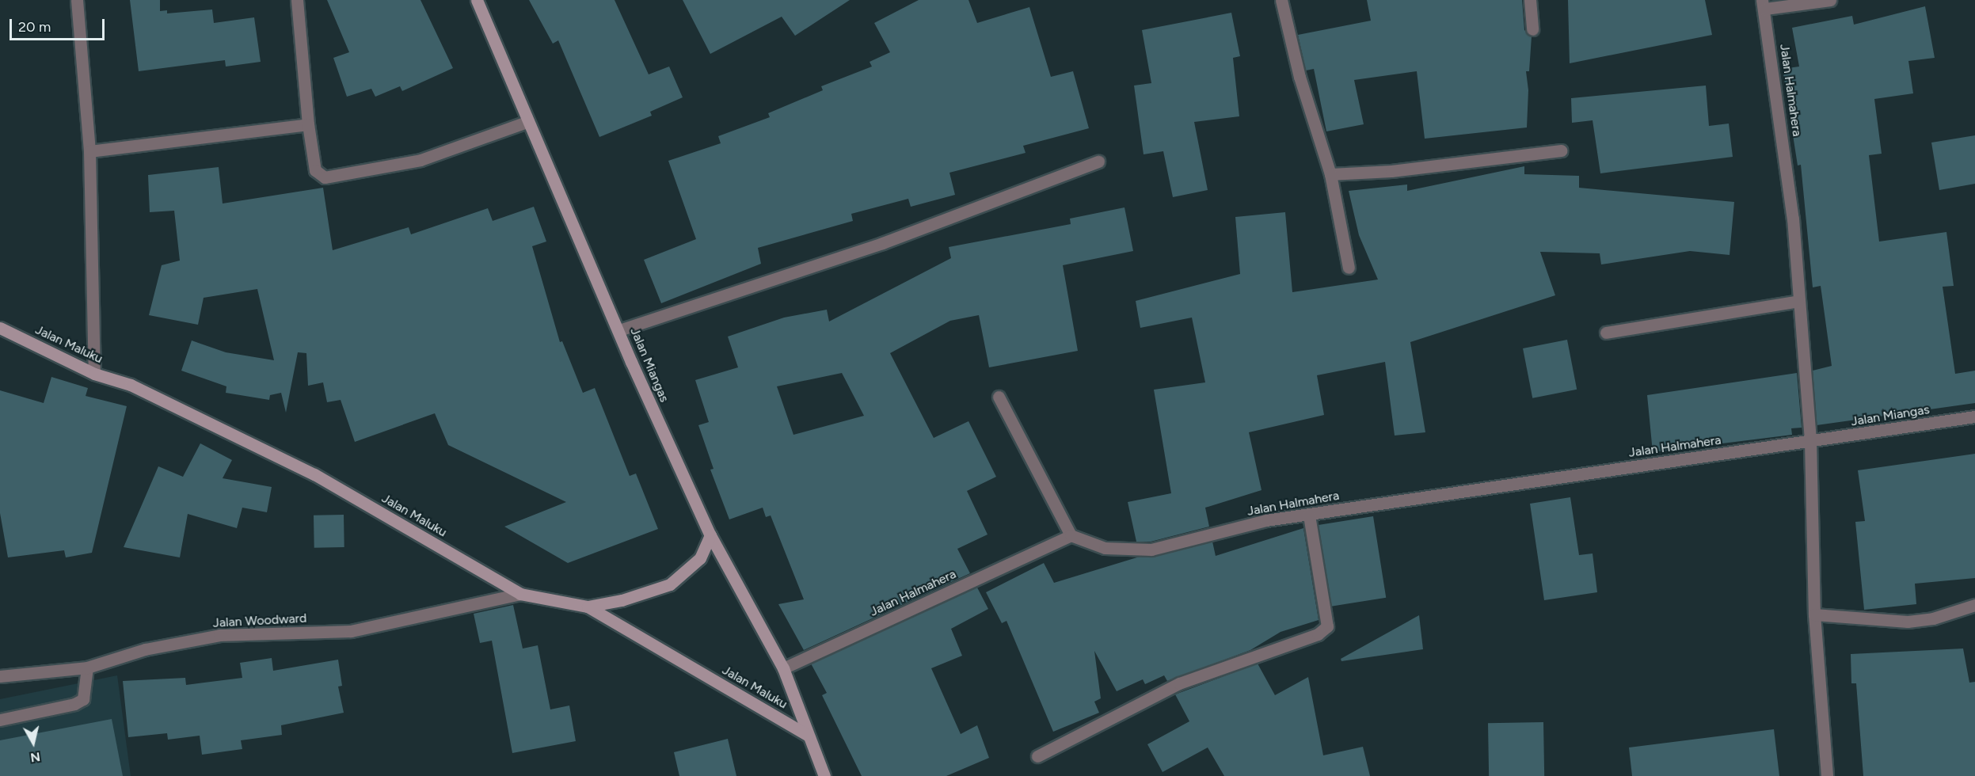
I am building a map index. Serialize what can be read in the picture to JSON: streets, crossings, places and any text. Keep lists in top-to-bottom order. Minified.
{"streets":{"main road":["Jalan Maluku","Jalan Miangas"],"street":["Jalan Halmahera","Jalan Woodward"]},"crossings":[["Jalan Halmahera","Jalan Miangas"],["Jalan Maluku","Jalan Miangas"],["Jalan Maluku","Jalan Woodward"]],"scale_bar":"20 m","north":"bottom"}
